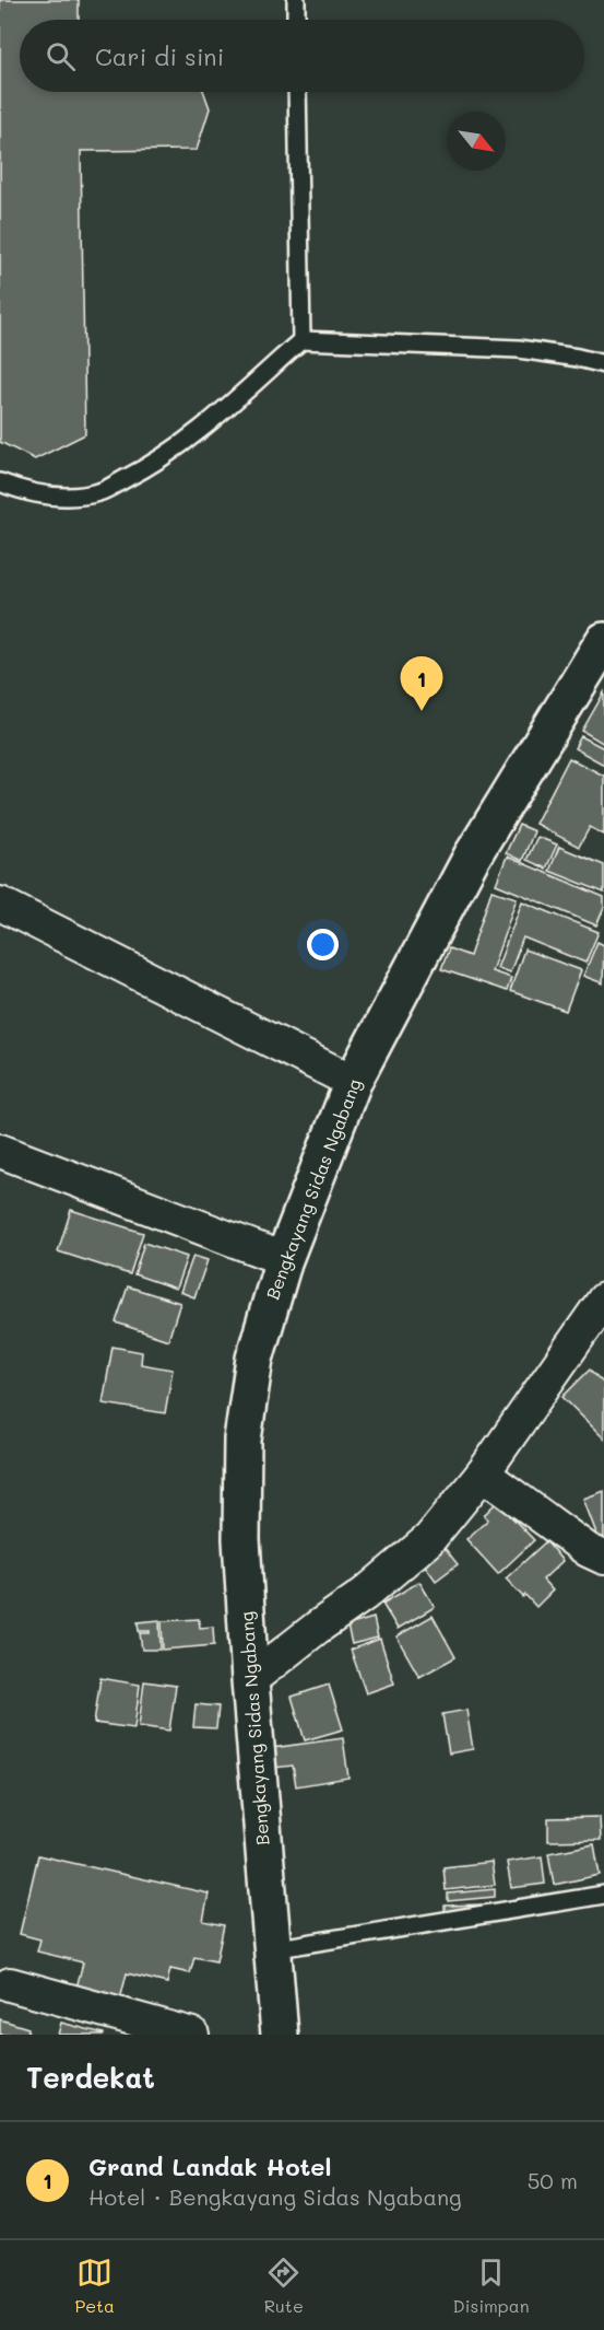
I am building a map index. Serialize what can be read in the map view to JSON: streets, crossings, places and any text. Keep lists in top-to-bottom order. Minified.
{"streets":{"highway":["Bengkayang Sidas Ngabang"]},"north":"bottom right","page":{"search":"Cari di sini","pins":"1","heading":"Terdekat","list":[{"mark":"1","name":"Grand Landak Hotel","note":"Hotel · Bengkayang Sidas Ngabang","value":"50 m"}],"nav":["Peta","Rute","Disimpan"]}}
